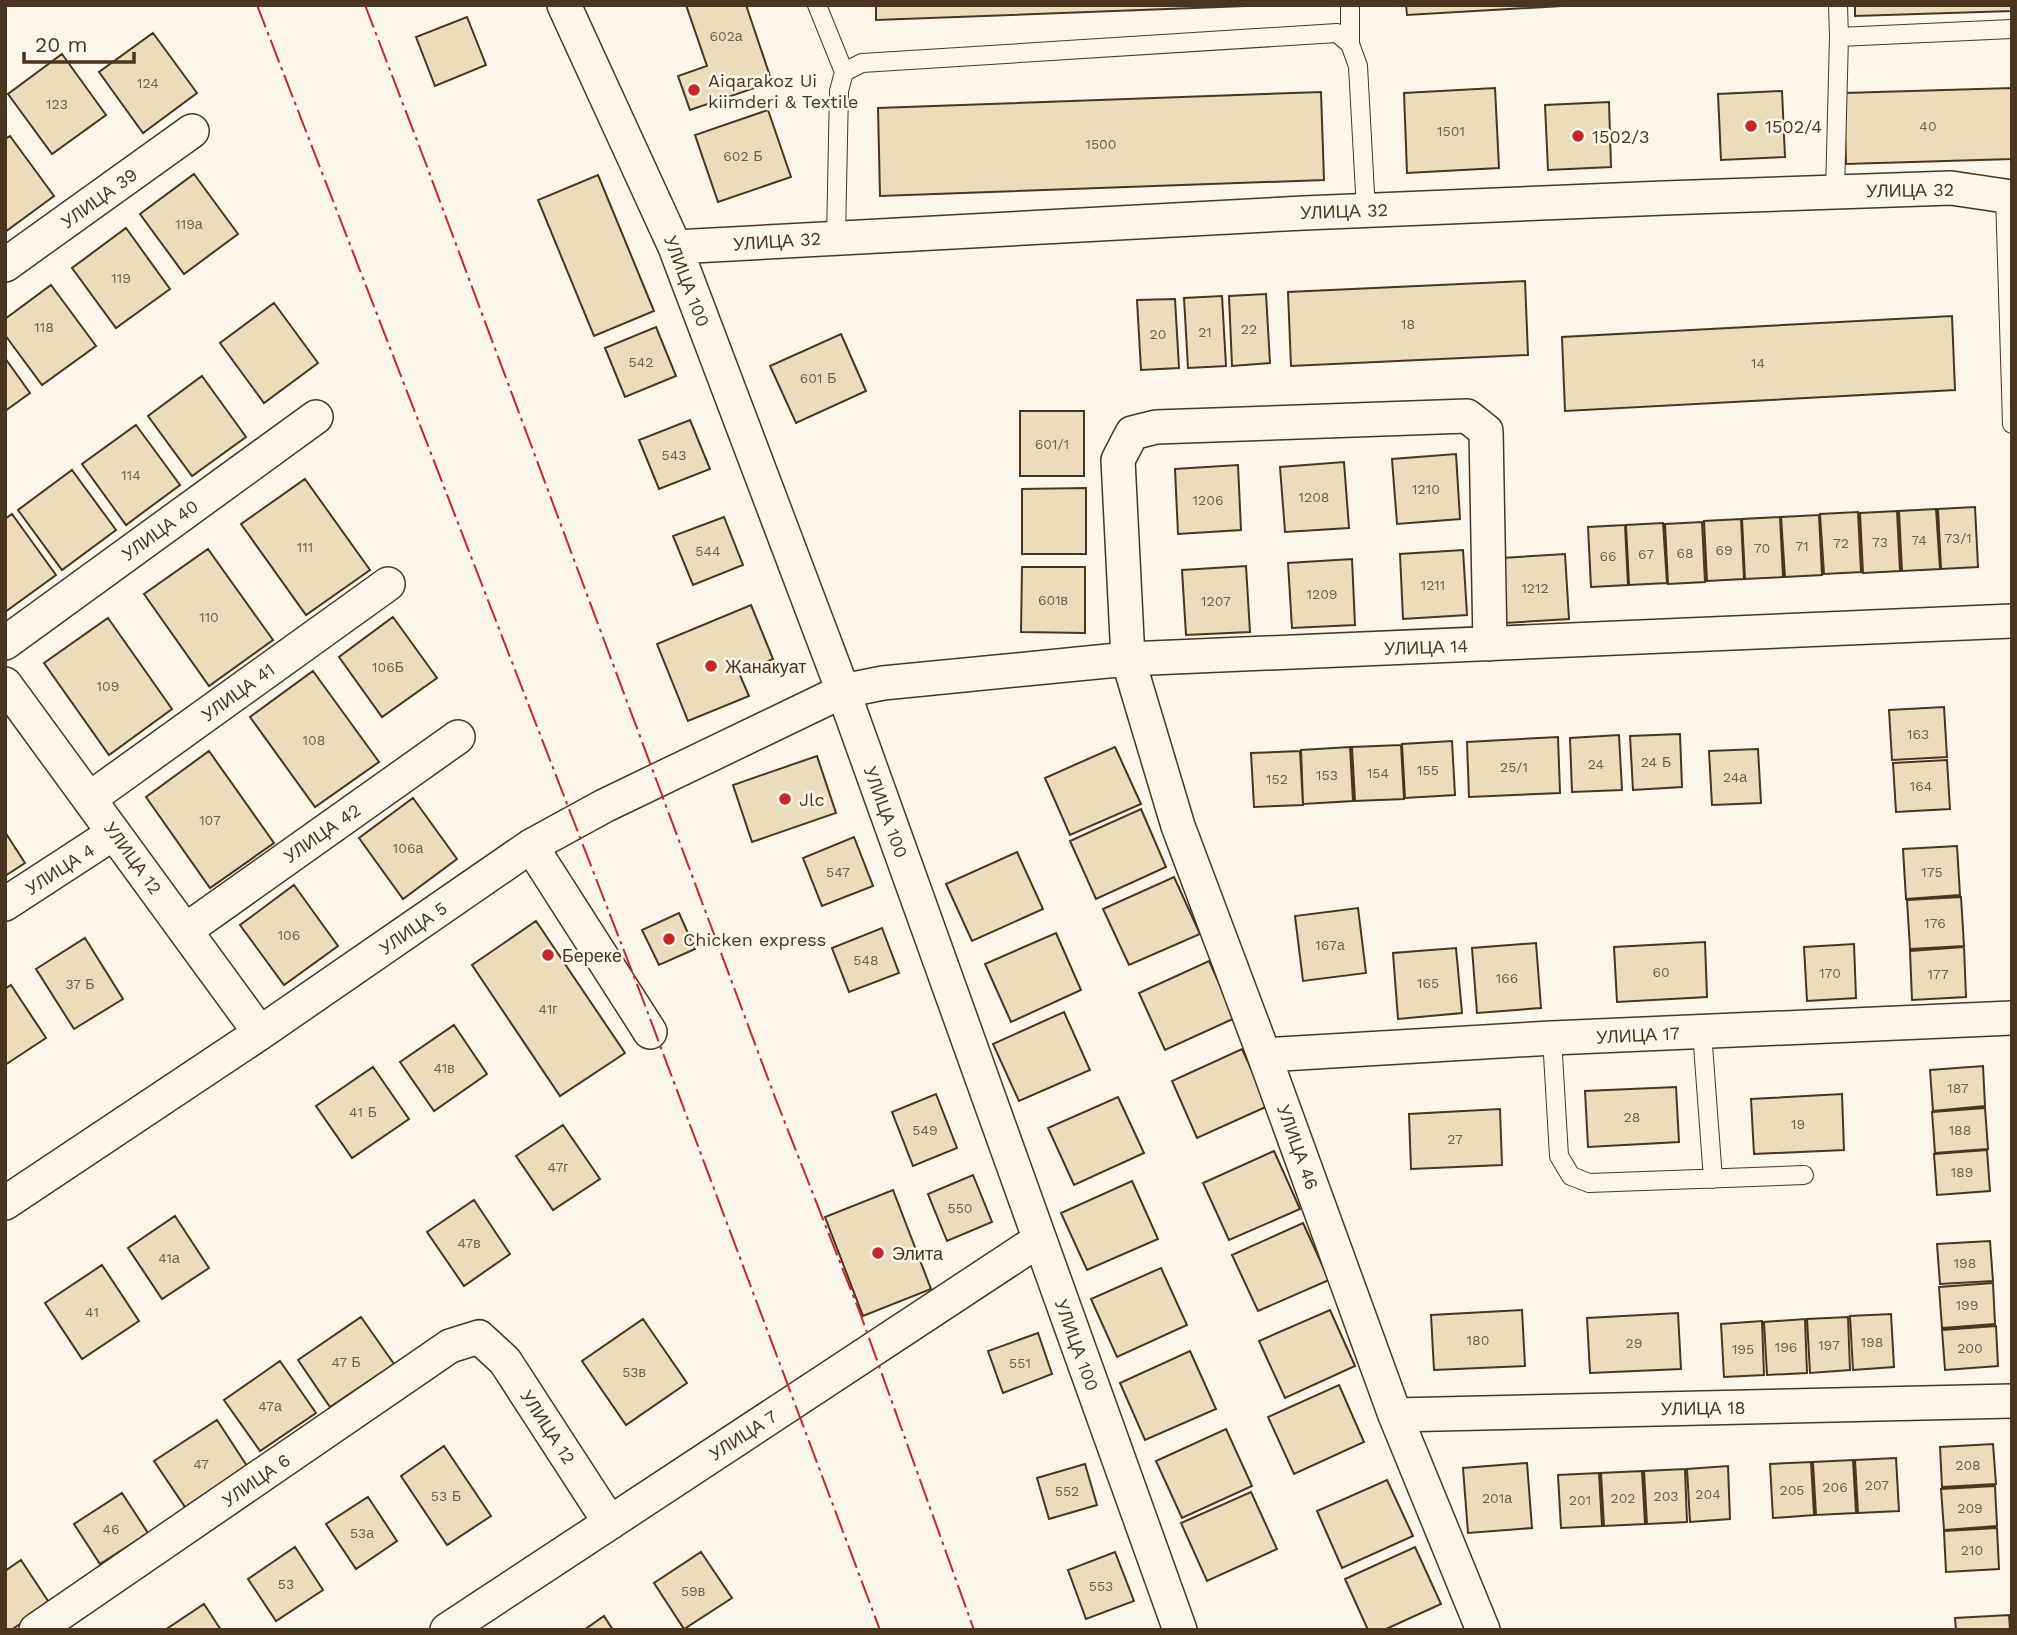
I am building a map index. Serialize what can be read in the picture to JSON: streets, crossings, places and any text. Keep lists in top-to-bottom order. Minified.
{"streets":{"street":["УЛИЦА 32","УЛИЦА 39","УЛИЦА 100","УЛИЦА 40","УЛИЦА 14","УЛИЦА 41","УЛИЦА 42","УЛИЦА 12","УЛИЦА 4","УЛИЦА 5","УЛИЦА 17","УЛИЦА 46","УЛИЦА 18","УЛИЦА 7","УЛИЦА 6"]},"crossings":[["УЛИЦА 32","УЛИЦА 100"],["УЛИЦА 100","УЛИЦА 14"],["УЛИЦА 100","УЛИЦА 5"],["УЛИЦА 100","УЛИЦА 7"],["УЛИЦА 14","УЛИЦА 5"],["УЛИЦА 14","УЛИЦА 46"],["УЛИЦА 41","УЛИЦА 12"],["УЛИЦА 42","УЛИЦА 12"],["УЛИЦА 12","УЛИЦА 4"],["УЛИЦА 12","УЛИЦА 5"],["УЛИЦА 12","УЛИЦА 7"],["УЛИЦА 12","УЛИЦА 6"],["УЛИЦА 17","УЛИЦА 46"],["УЛИЦА 46","УЛИЦА 18"]],"places":["Aiqarakoz Ui kiimderi & Textile","1502/4","1502/3","Жанакуат","Jlc","Chicken express","Береке","Элита"],"house_numbers":["602а","124","123","40","1501","1500","602 Б","119а","119","18","118","22","21","20","542","14","601 Б","601/1","543","114","1210","1208","1206","73/1","74","73","72","71","111","70","69","544","68","67","66","1211","1212","1209","601в","1207","110","106Б","109","163","108","24 Б","24","25/1","155","154","153","24а","152","164","107","106а","547","175","176","106","167а","548","60","170","177","166","165","37 Б","41г","41в","187","41 Б","28","19","549","188","27","47г","189","550","47в","41а","198","199","41","180","198","29","197","196","200","195","47 Б","551","53в","47а","47","208","207","206","205","552","204","53 Б","203","201а","202","201","209","46","53а","210","53","553","59в"],"scale_bar":"20 m"}
